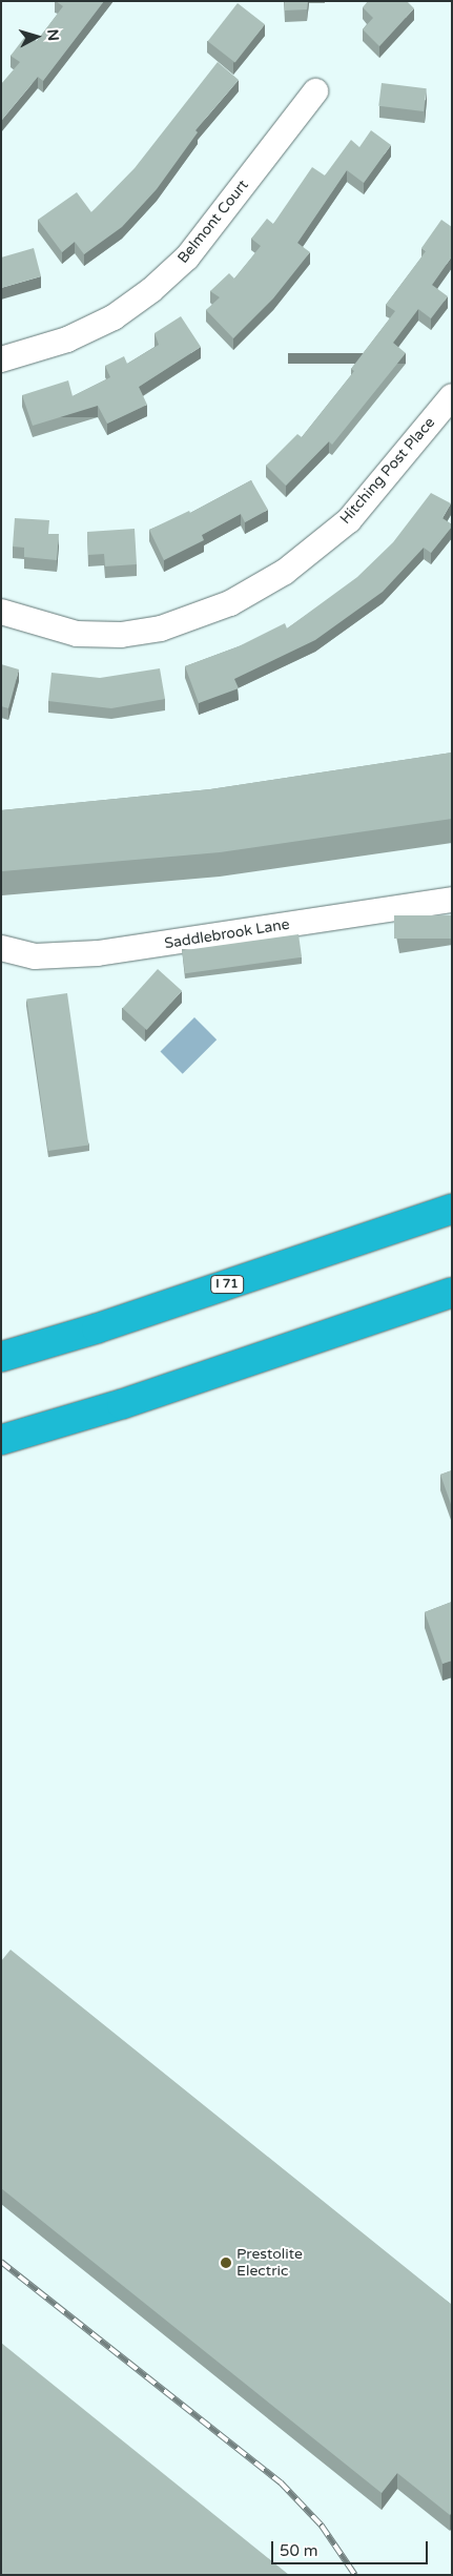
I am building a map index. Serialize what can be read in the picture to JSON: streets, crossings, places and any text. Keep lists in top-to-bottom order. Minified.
{"streets":{"highway":["I 71"],"street":["Belmont Court","Hitching Post Place","Saddlebrook Lane"]},"places":["Prestolite Electric"],"scale_bar":"50 m","north":"right"}
